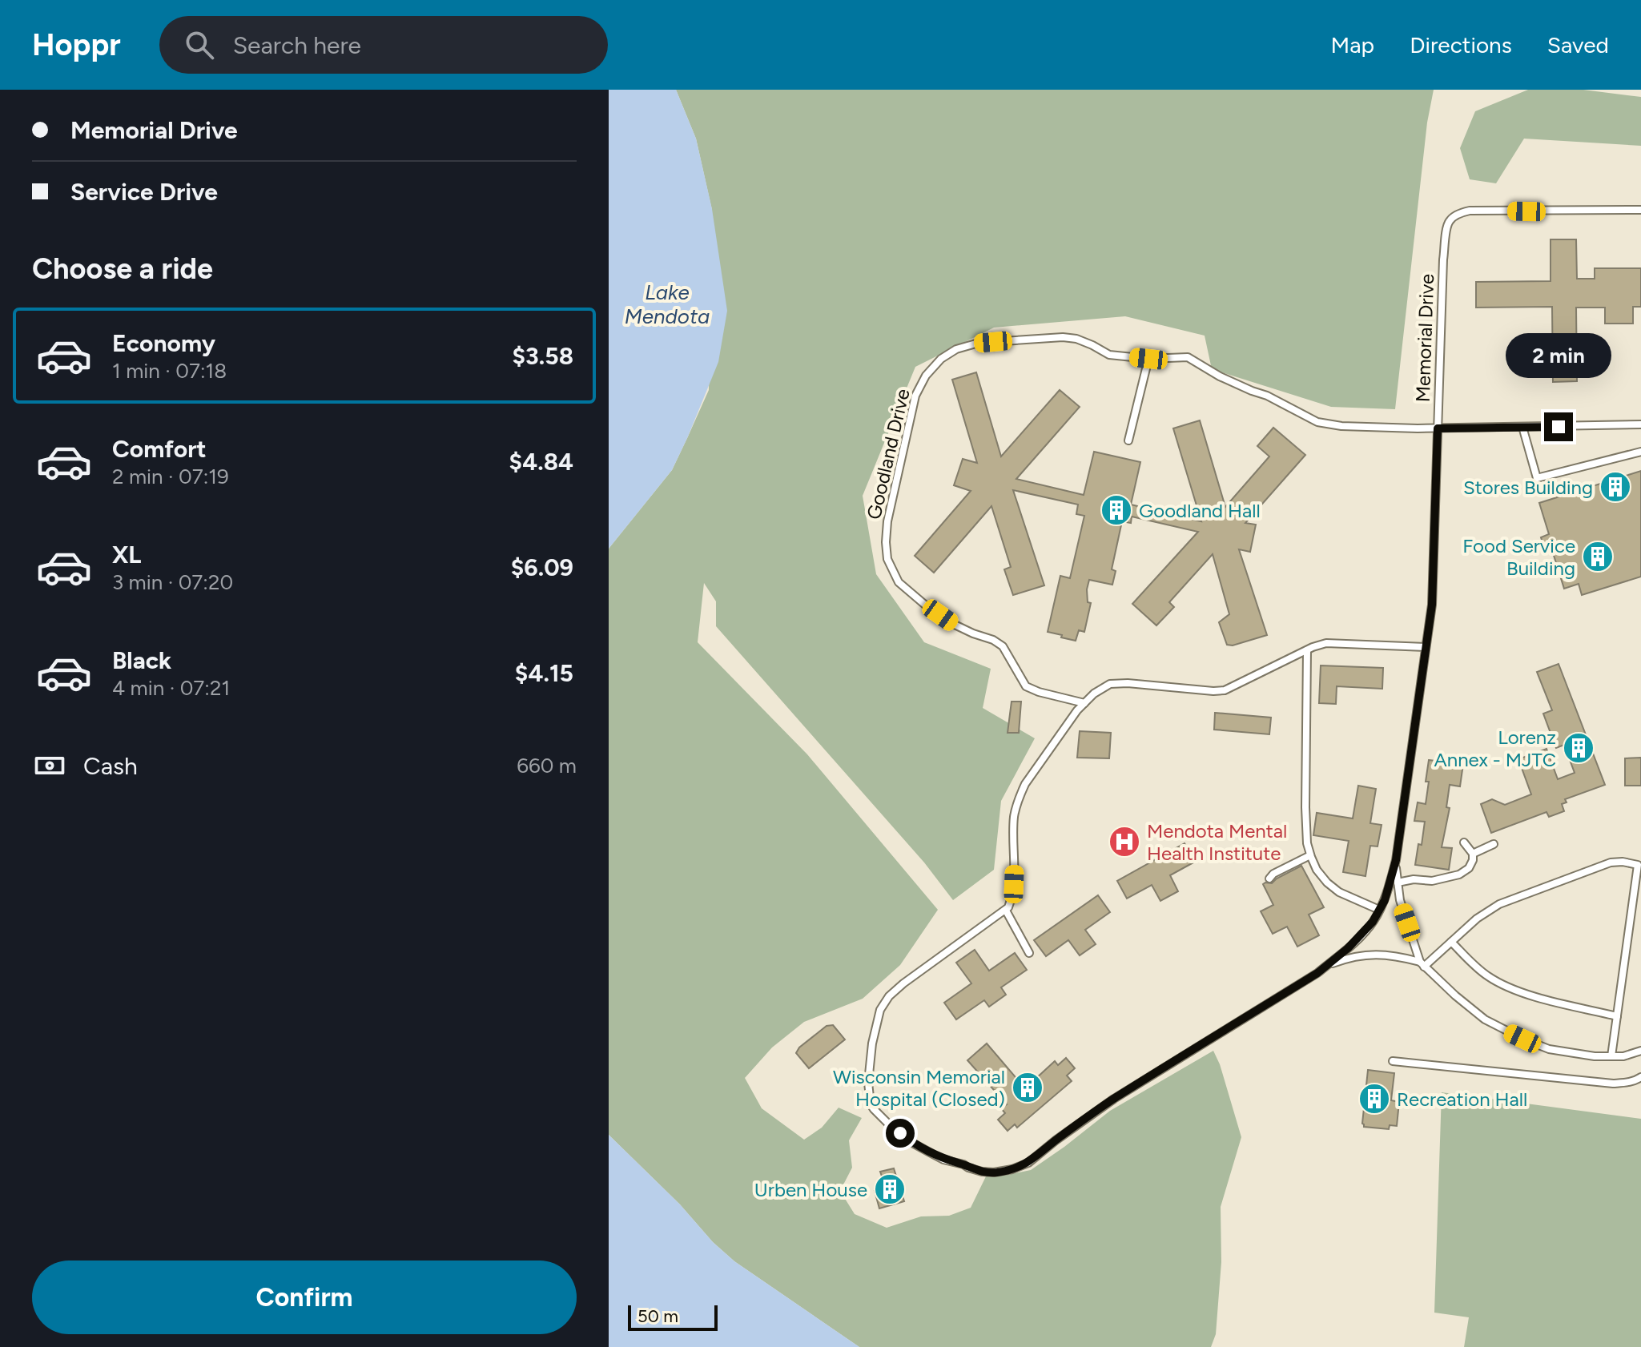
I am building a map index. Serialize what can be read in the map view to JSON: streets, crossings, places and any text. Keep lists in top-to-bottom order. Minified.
{"streets":{"lane":["Memorial Drive","Goodland Drive"]},"crossings":[["Memorial Drive","Goodland Drive"]],"water":["Lake Mendota"],"places":{"building":["Stores Building","Goodland Hall","Food Service Building","Lorenz Annex - MJTC","Wisconsin Memorial Hospital (Closed)","Recreation Hall","Urben House"],"hospital":["Mendota Mental Health Institute"]},"scale_bar":"50 m","page":{"header":"Hoppr","search":"Search here","nav":["Map","Directions","Saved"],"banner":["Memorial Drive","Service Drive"],"heading":"Choose a ride","list":[{"name":"Economy","note":"1 min · 07:18","value":"$3.58"},{"name":"Comfort","note":"2 min · 07:19","value":"$4.84"},{"name":"XL","note":"3 min · 07:20","value":"$6.09"},{"name":"Black","note":"4 min · 07:21","value":"$4.15"}],"bubble":"2 min","pay":["Cash","660 m"],"buttons":"Confirm","scale":"50 m"}}
